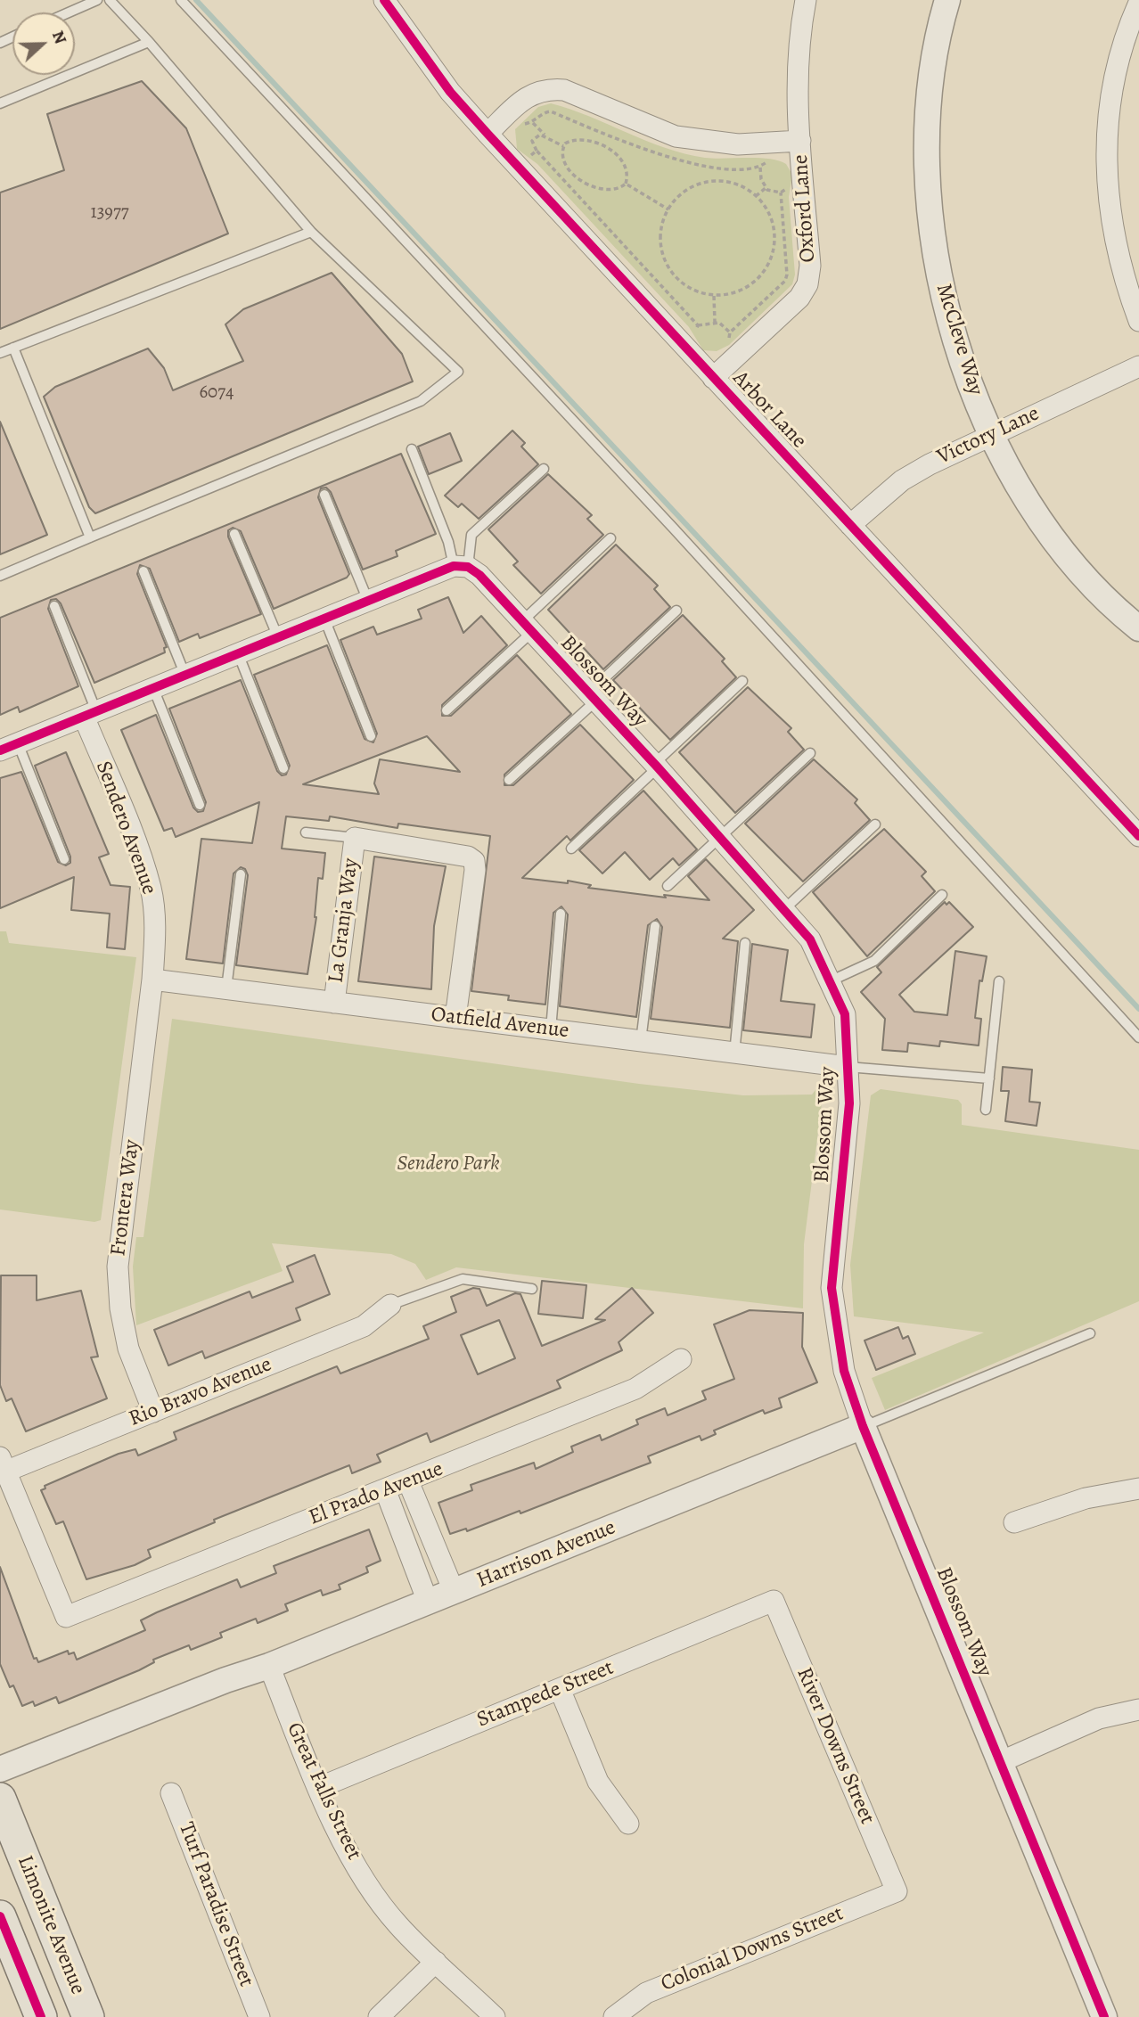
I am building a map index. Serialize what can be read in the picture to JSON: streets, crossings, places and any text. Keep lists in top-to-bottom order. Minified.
{"streets":{"main road":["Limonite Avenue"],"street":["Oxford Lane","McCleve Way","Arbor Lane","Victory Lane","Blossom Way","Sendero Avenue","La Granja Way","Oatfield Avenue","Frontera Way","Rio Bravo Avenue","El Prado Avenue","Harrison Avenue","Stampede Street","River Downs Street","Great Falls Street","Turf Paradise Street","Colonial Downs Street"]},"crossings":[["Oxford Lane","Arbor Lane"],["McCleve Way","Victory Lane"],["Arbor Lane","Victory Lane"],["Blossom Way","Oatfield Avenue"],["Blossom Way","Harrison Avenue"],["Sendero Avenue","Oatfield Avenue"],["Sendero Avenue","Frontera Way"],["La Granja Way","Oatfield Avenue"],["Oatfield Avenue","Frontera Way"],["Frontera Way","Rio Bravo Avenue"],["Rio Bravo Avenue","El Prado Avenue"],["Harrison Avenue","Great Falls Street"],["Stampede Street","River Downs Street"],["Stampede Street","Great Falls Street"],["River Downs Street","Colonial Downs Street"]],"parks":["Sendero Park"],"house_numbers":["13977","6074"],"north":"right"}
